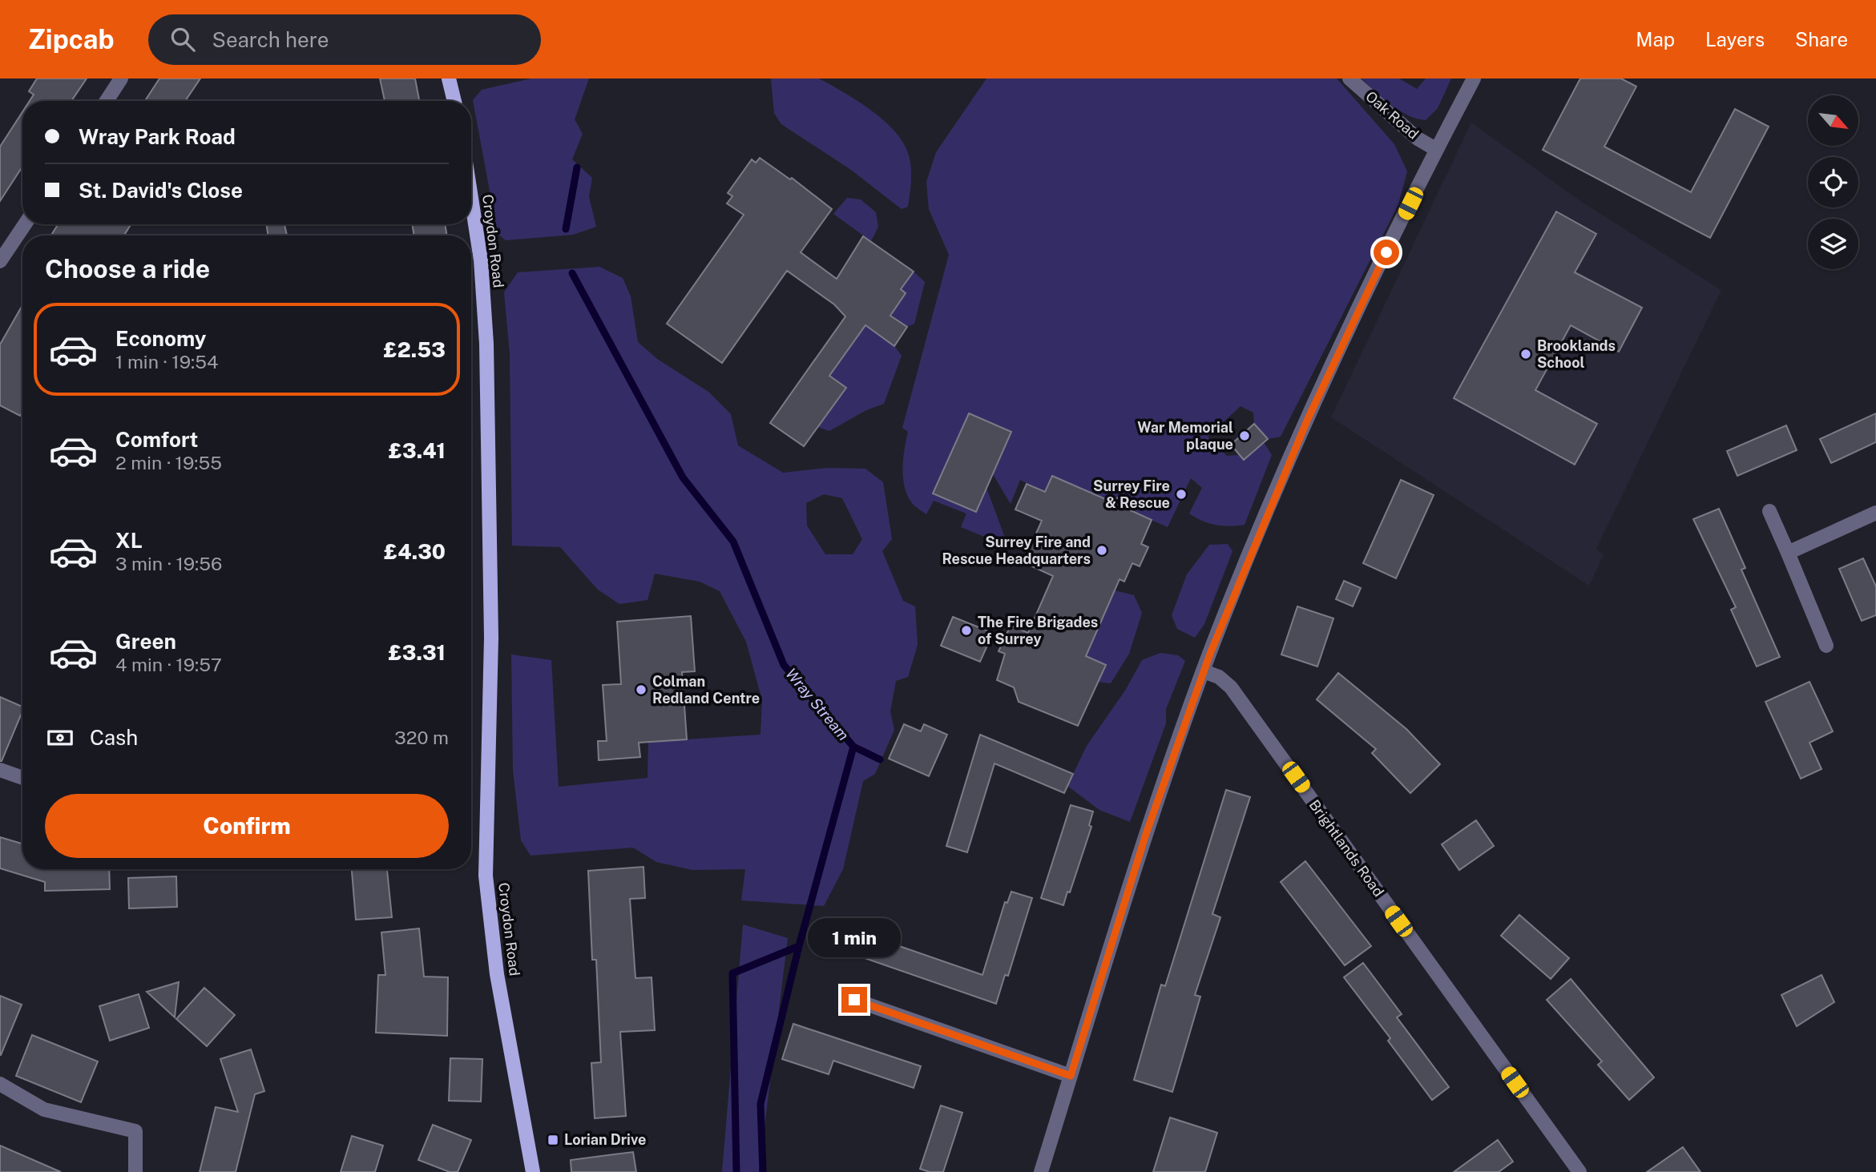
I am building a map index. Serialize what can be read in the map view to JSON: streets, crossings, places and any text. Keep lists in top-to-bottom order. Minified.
{"streets":{"main road":["Croydon Road"],"street":["Oak Road","Brightlands Road"]},"water":["Wray Stream"],"places":{"other":["Brooklands School","War Memorial plaque","Surrey Fire & Rescue","Surrey Fire and Rescue Headquarters","The Fire Brigades of Surrey","Colman Redland Centre"],"transit":["Lorian Drive"]},"north":"bottom right","page":{"header":"Zipcab","search":"Search here","nav":["Map","Layers","Share"],"banner":["Wray Park Road","St. David's Close"],"heading":"Choose a ride","list":[{"name":"Economy","note":"1 min · 19:54","value":"£2.53"},{"name":"Comfort","note":"2 min · 19:55","value":"£3.41"},{"name":"XL","note":"3 min · 19:56","value":"£4.30"},{"name":"Green","note":"4 min · 19:57","value":"£3.31"}],"pay":["Cash","320 m"],"buttons":"Confirm","bubble":"1 min"}}
